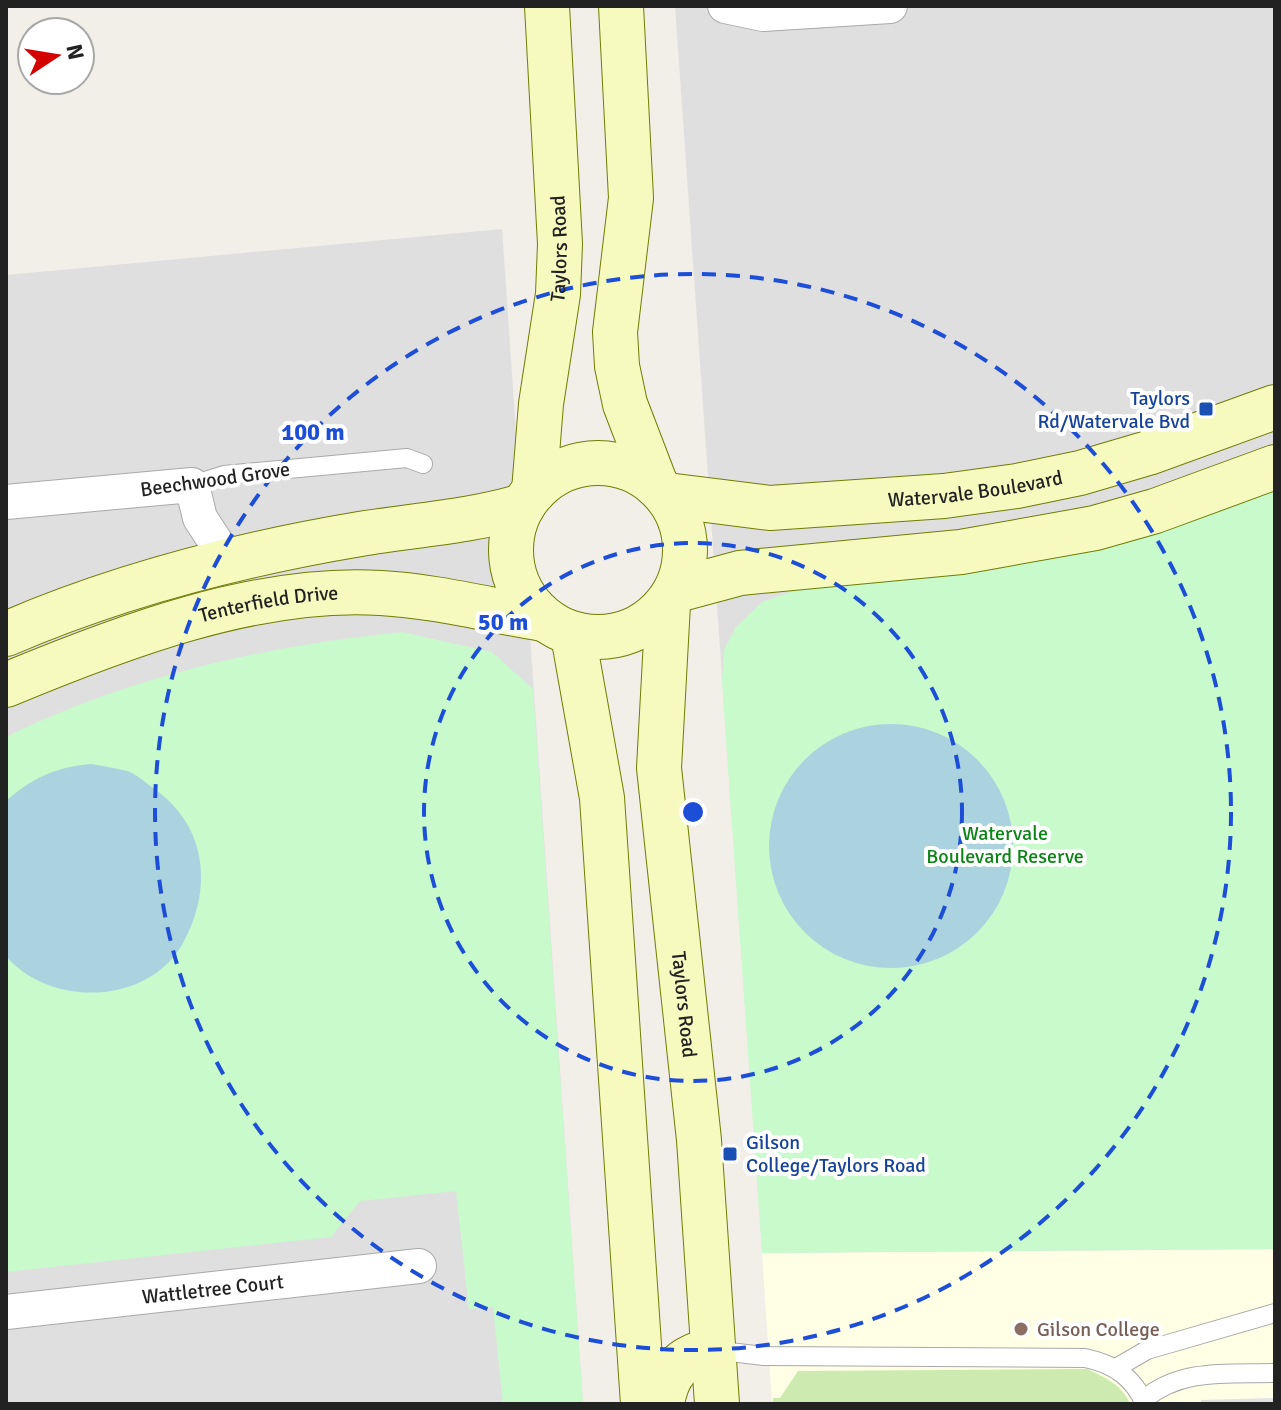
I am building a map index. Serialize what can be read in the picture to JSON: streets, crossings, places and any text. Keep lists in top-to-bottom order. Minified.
{"streets":{"main road":["Taylors Road","Watervale Boulevard","Tenterfield Drive"],"street":["Beechwood Grove","Wattletree Court"]},"crossings":[["Taylors Road","Watervale Boulevard"],["Taylors Road","Tenterfield Drive"],["Watervale Boulevard","Tenterfield Drive"]],"parks":["Watervale Boulevard Reserve"],"places":{"transit":["Taylors Rd/Watervale Bvd","Gilson College/Taylors Road"],"other":["Gilson College"]},"north":"right","rings":["100 m","50 m"]}
